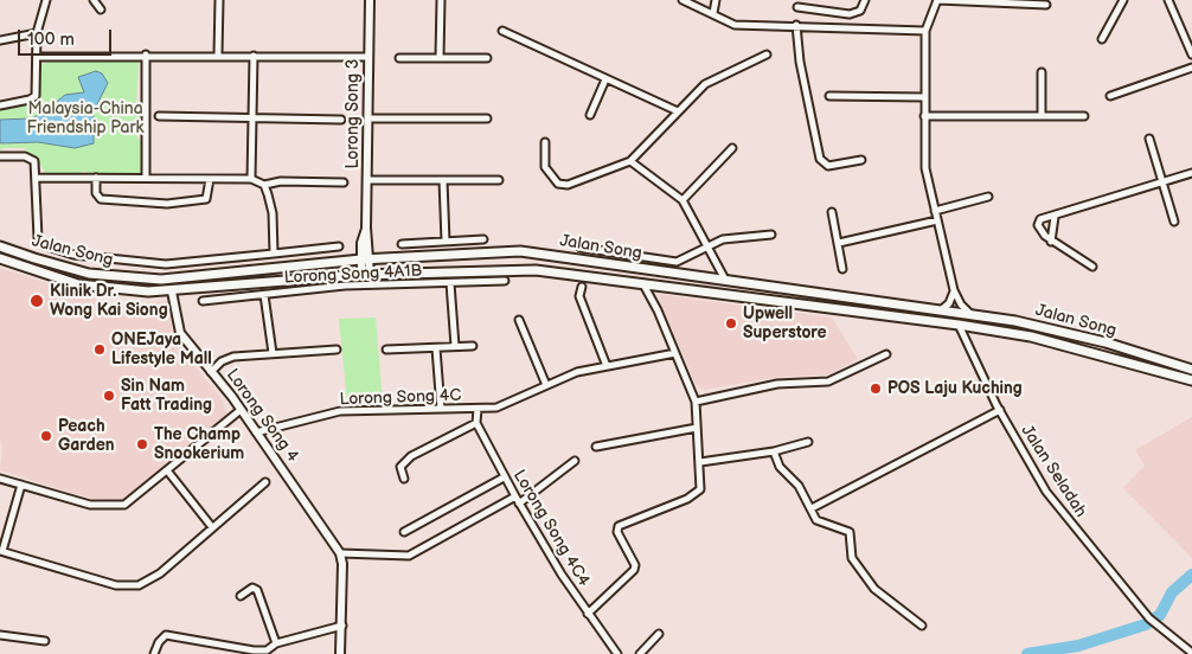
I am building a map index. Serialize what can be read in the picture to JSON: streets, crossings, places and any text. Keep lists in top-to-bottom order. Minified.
{"streets":{"main road":["Jalan Song"],"street":["Lorong Song 3","Lorong Song 4A1B","Lorong Song 4C","Lorong Song 4","Jalan Seladah","Lorong Song 4C4"]},"crossings":[["Lorong Song 3","Jalan Song"],["Jalan Song","Lorong Song 4"],["Jalan Song","Jalan Seladah"],["Lorong Song 4C","Lorong Song 4"]],"parks":["Malaysia-China Friendship Park"],"places":["Klinik Dr. Wong Kai Siong","Upwell Superstore","ONEJaya Lifestyle Mall","POS Laju Kuching","Sin Nam Fatt Trading","Peach Garden","The Champ Snookerium"],"scale_bar":"100 m"}
